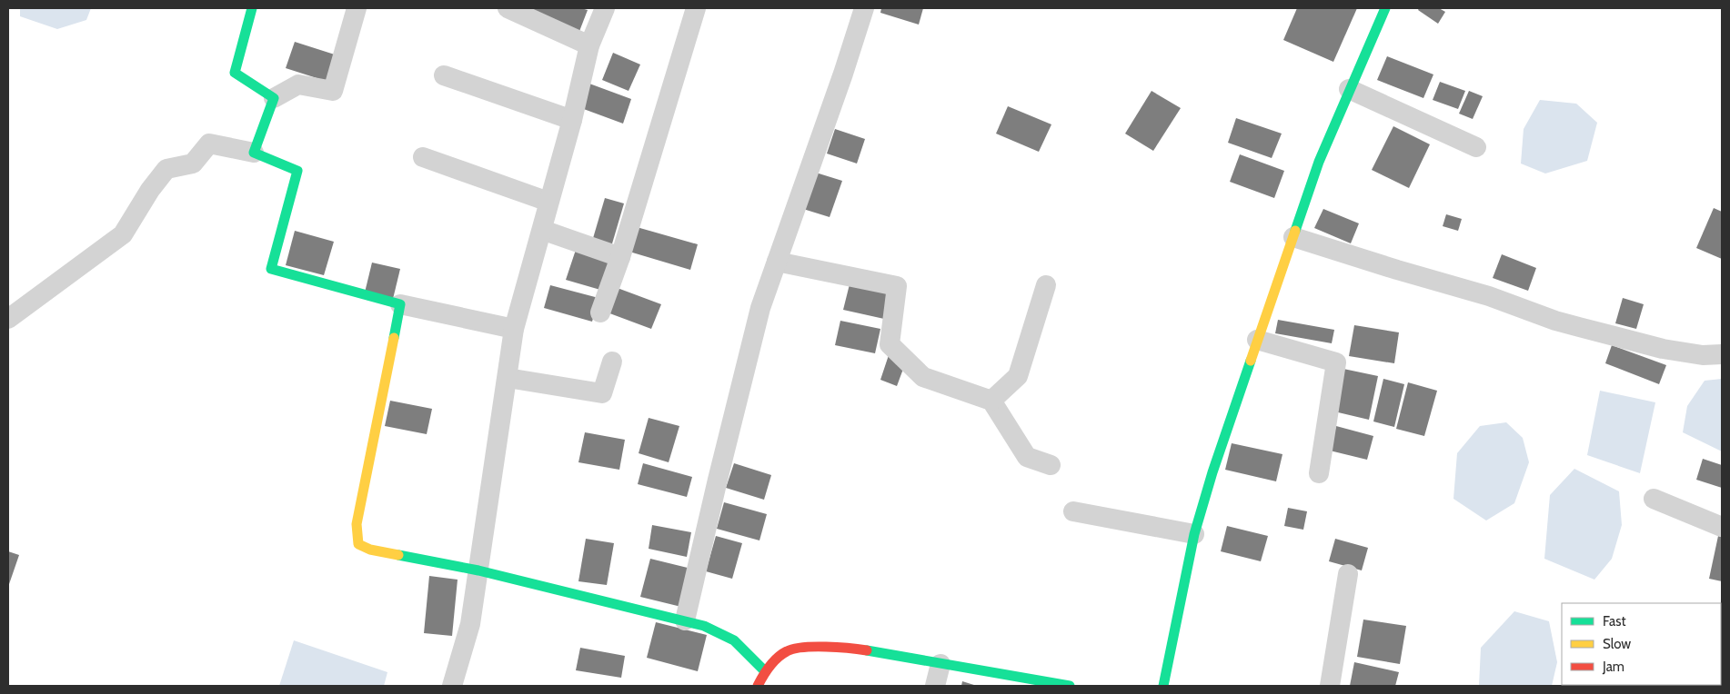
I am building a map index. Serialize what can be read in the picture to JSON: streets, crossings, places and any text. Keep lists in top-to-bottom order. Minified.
{"legend":["Fast","Slow","Jam"]}
